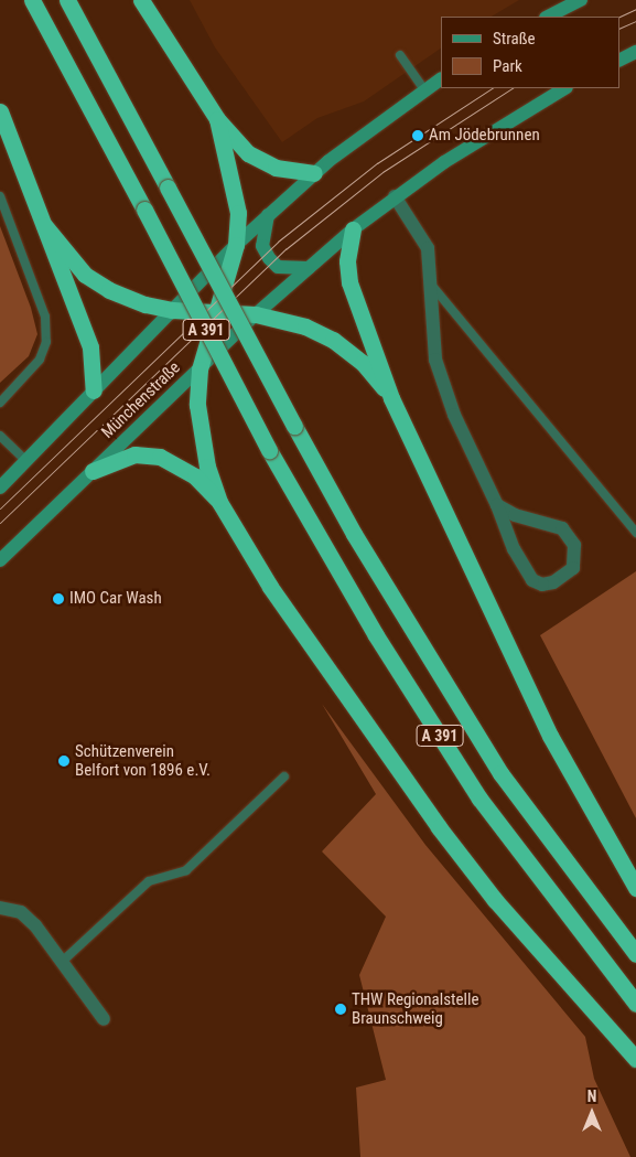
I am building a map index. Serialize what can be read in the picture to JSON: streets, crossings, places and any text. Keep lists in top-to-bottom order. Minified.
{"streets":{"highway":["A 391"],"main road":["Münchenstraße"]},"places":["Am Jödebrunnen","IMO Car Wash","Schützenverein Belfort von 1896 e.V.","THW Regionalstelle Braunschweig"],"legend":["Straße","Park"],"north":"top"}
